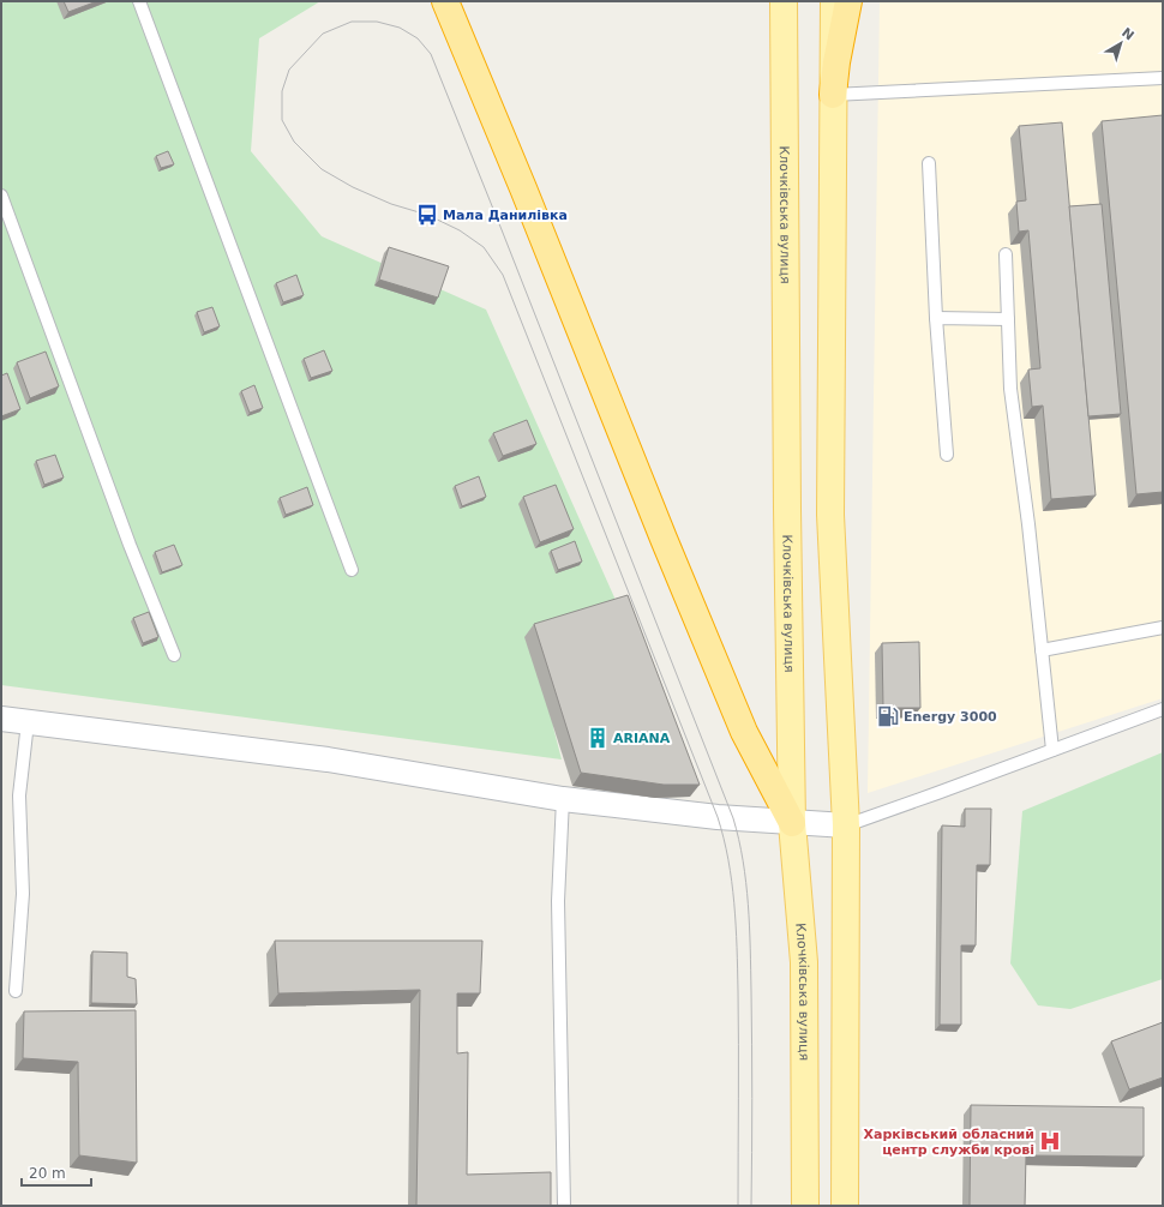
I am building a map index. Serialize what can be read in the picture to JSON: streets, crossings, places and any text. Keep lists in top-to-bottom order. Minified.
{"streets":{"main road":["Клочківська вулиця"]},"places":{"bus stop":["Мала Данилівка"],"fuel station":["Energy 3000"],"building":["ARIANA"],"hospital":["Харківський обласний центр служби крові"]},"scale_bar":"20 m","north":"top right"}
